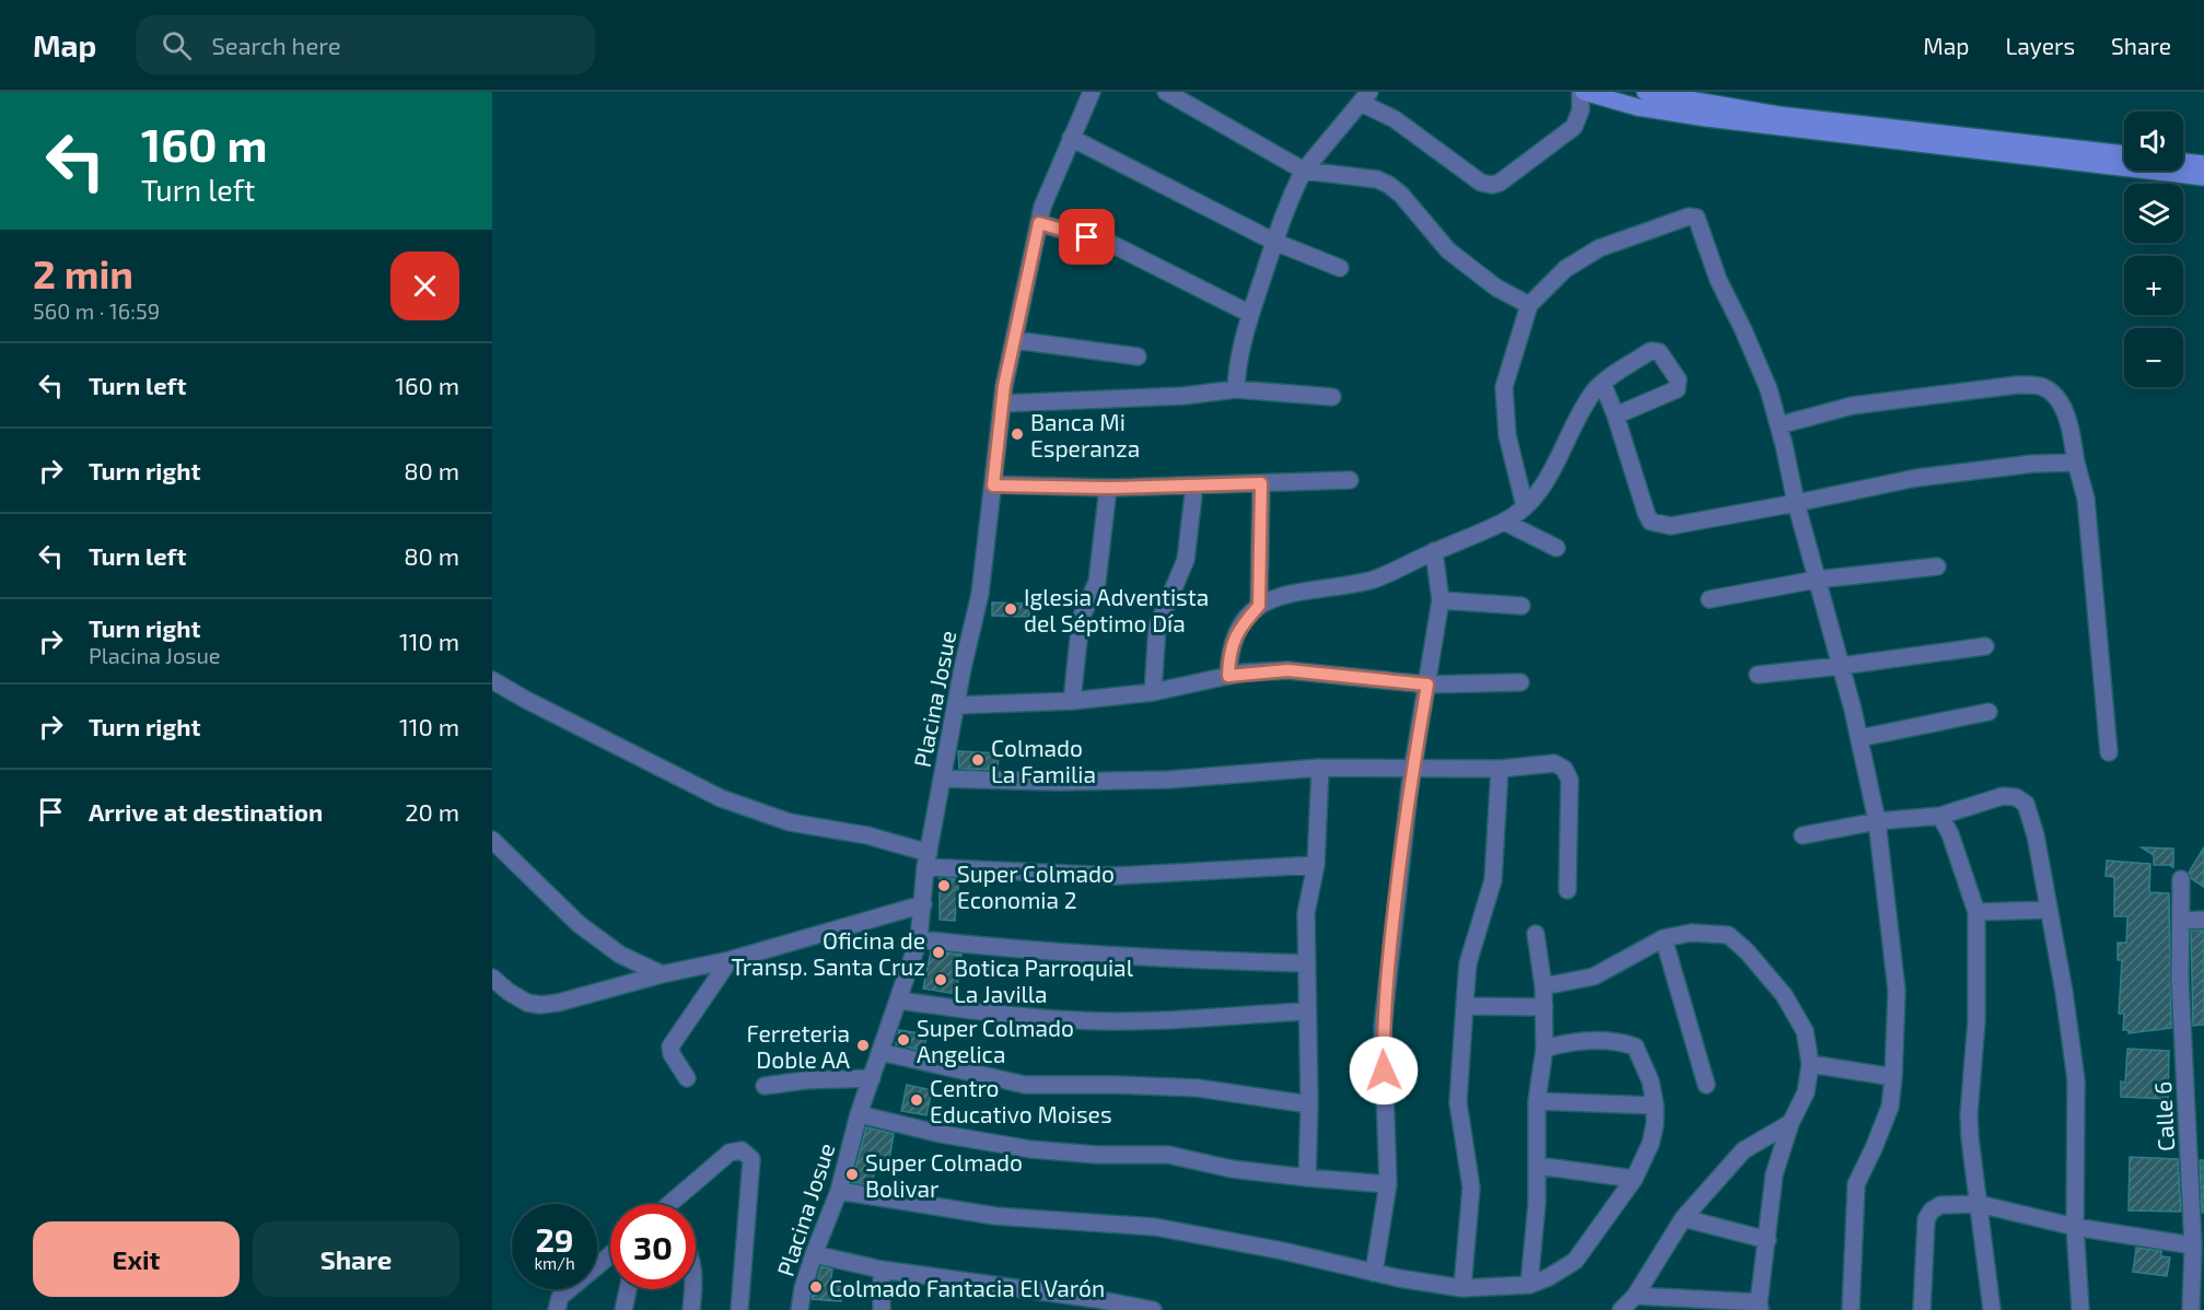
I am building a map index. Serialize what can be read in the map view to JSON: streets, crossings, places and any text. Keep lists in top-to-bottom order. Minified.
{"streets":{"street":["Placina Josue","Calle 6"]},"places":["Banca Mi Esperanza","Iglesia Adventista del Séptimo Día","Colmado La Familia","Super Colmado Economia 2","Oficina de Transp. Santa Cruz","Botica Parroquial La Javilla","Super Colmado Angelica","Ferreteria Doble AA","Centro Educativo Moises","Super Colmado Bolivar","Colmado Fantacia El Varón"],"page":{"header":"Map","search":"Search here","nav":["Map","Layers","Share"],"turn":["160 m","Turn left"],"map_buttons":["+","−"],"heading":["2 min","560 m · 16:59"],"list":[{"name":"Turn left","value":"160 m"},{"name":"Turn right","value":"80 m"},{"name":"Turn left","value":"80 m"},{"name":"Turn right","note":"Placina Josue","value":"110 m"},{"name":"Turn right","value":"110 m"},{"name":"Arrive at destination","value":"20 m"}],"speed":"29 km/h","limit":"30","buttons":["Exit","Share"]}}
